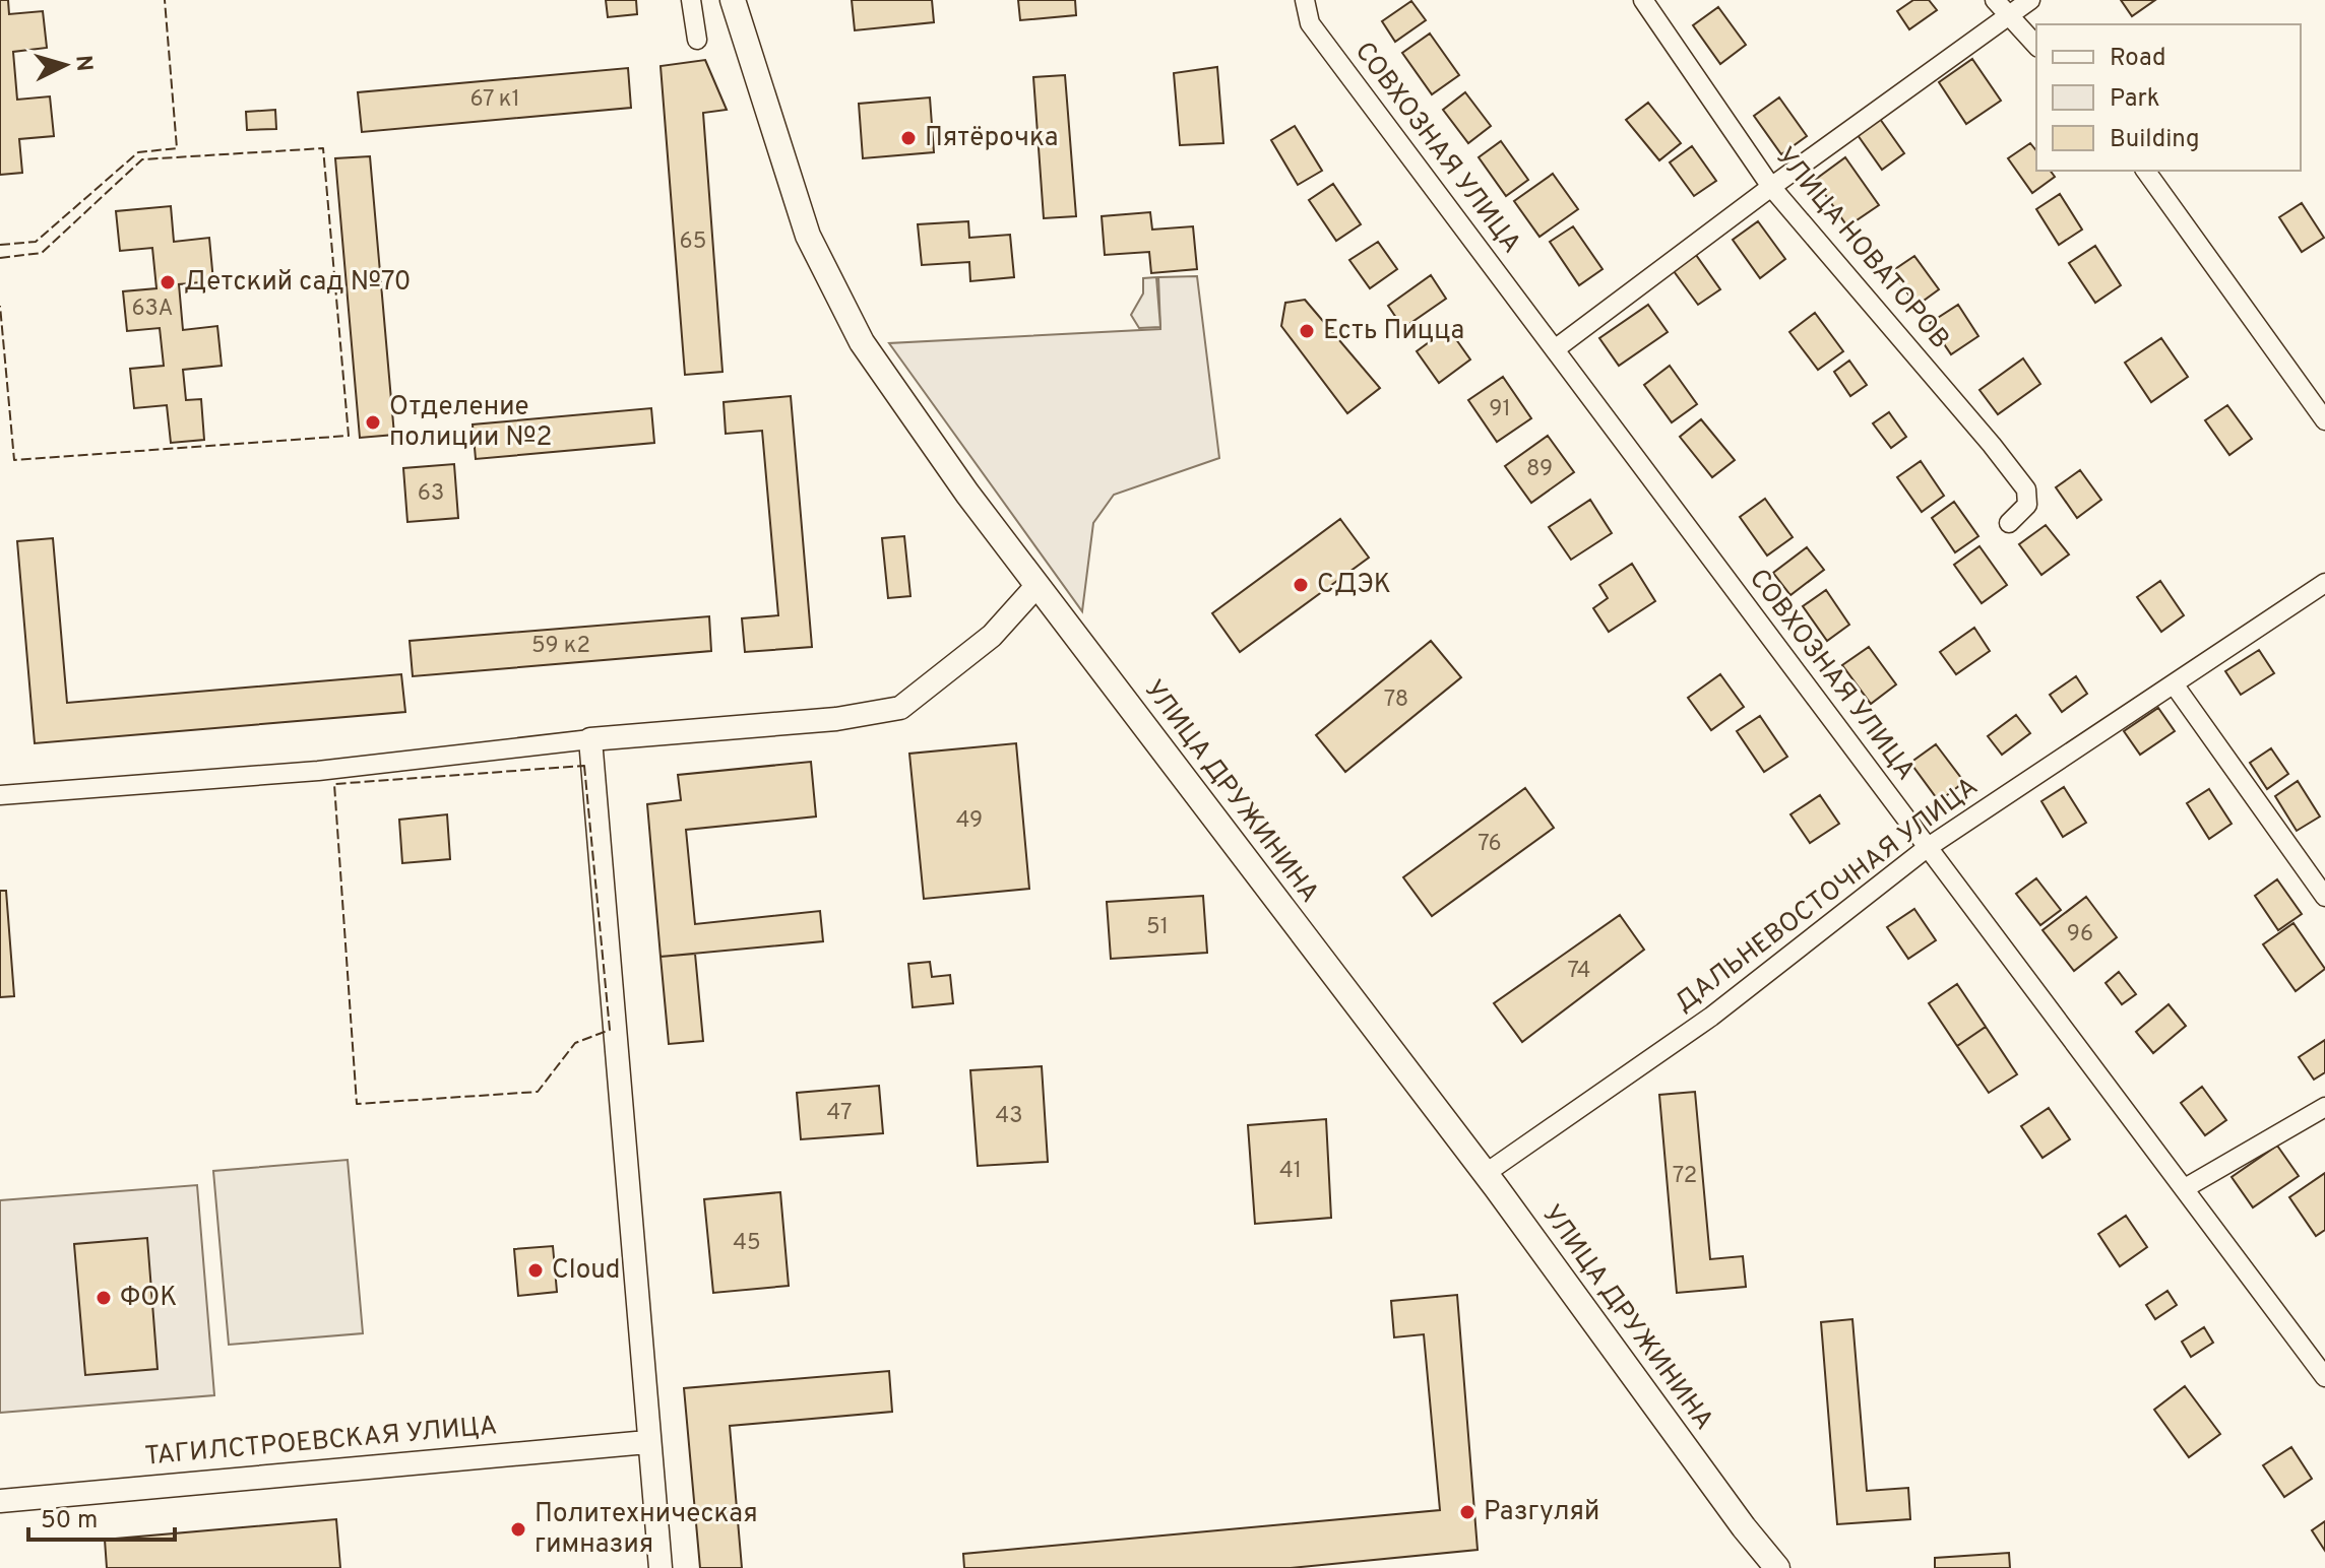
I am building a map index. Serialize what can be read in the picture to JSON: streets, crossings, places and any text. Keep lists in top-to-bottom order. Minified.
{"streets":{"main road":["УЛИЦА ДРУЖИНИНА"],"street":["СОВХОЗНАЯ УЛИЦА","УЛИЦА НОВАТОРОВ","ДАЛЬНЕВОСТОЧНАЯ УЛИЦА","ТАГИЛСТРОЕВСКАЯ УЛИЦА"]},"crossings":[["СОВХОЗНАЯ УЛИЦА","ДАЛЬНЕВОСТОЧНАЯ УЛИЦА"],["УЛИЦА ДРУЖИНИНА","ДАЛЬНЕВОСТОЧНАЯ УЛИЦА"]],"places":["Пятёрочка","Детский сад №70","Есть Пицца","Отделение полиции №2","СДЭК","Cloud","ФОК","Разгуляй","Политехническая гимназия"],"house_numbers":["67 к1","65","63А","91","89","63","59 к2","78","49","76","51","96","74","47","43","41","72","45"],"legend":["Road","Park","Building"],"scale_bar":"50 m","north":"right"}
